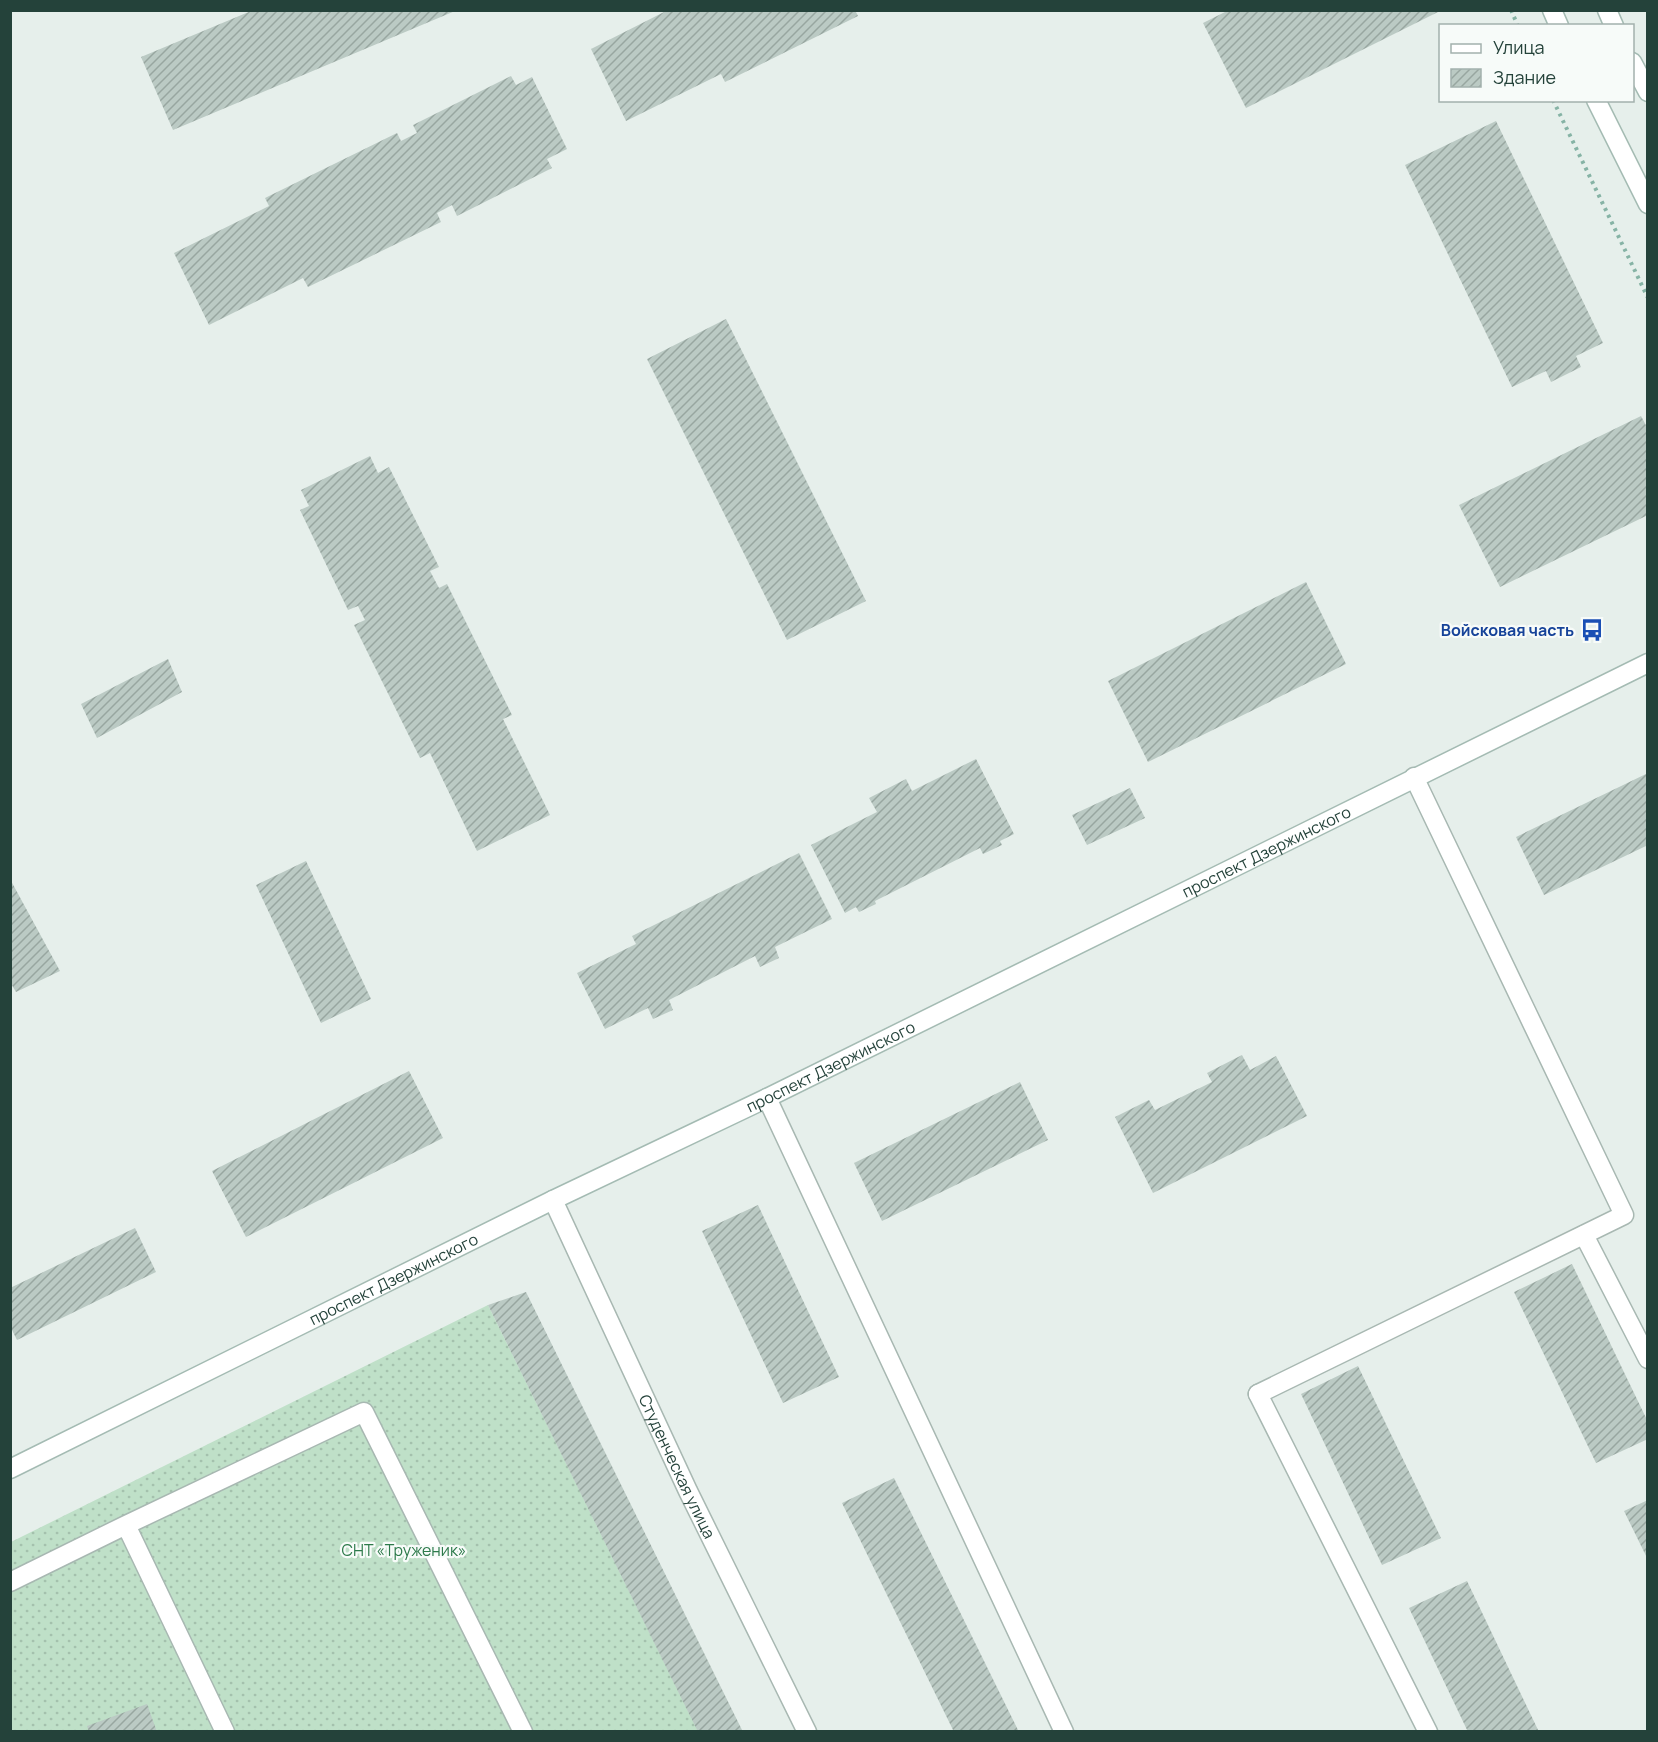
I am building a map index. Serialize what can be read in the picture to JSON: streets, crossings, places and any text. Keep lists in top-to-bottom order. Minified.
{"streets":{"street":["проспект Дзержинского","Студенческая улица"]},"crossings":[["проспект Дзержинского","Студенческая улица"]],"parks":["СНТ «Труженик»"],"places":{"bus stop":["Войсковая часть"]},"legend":["Улица","Здание"]}
